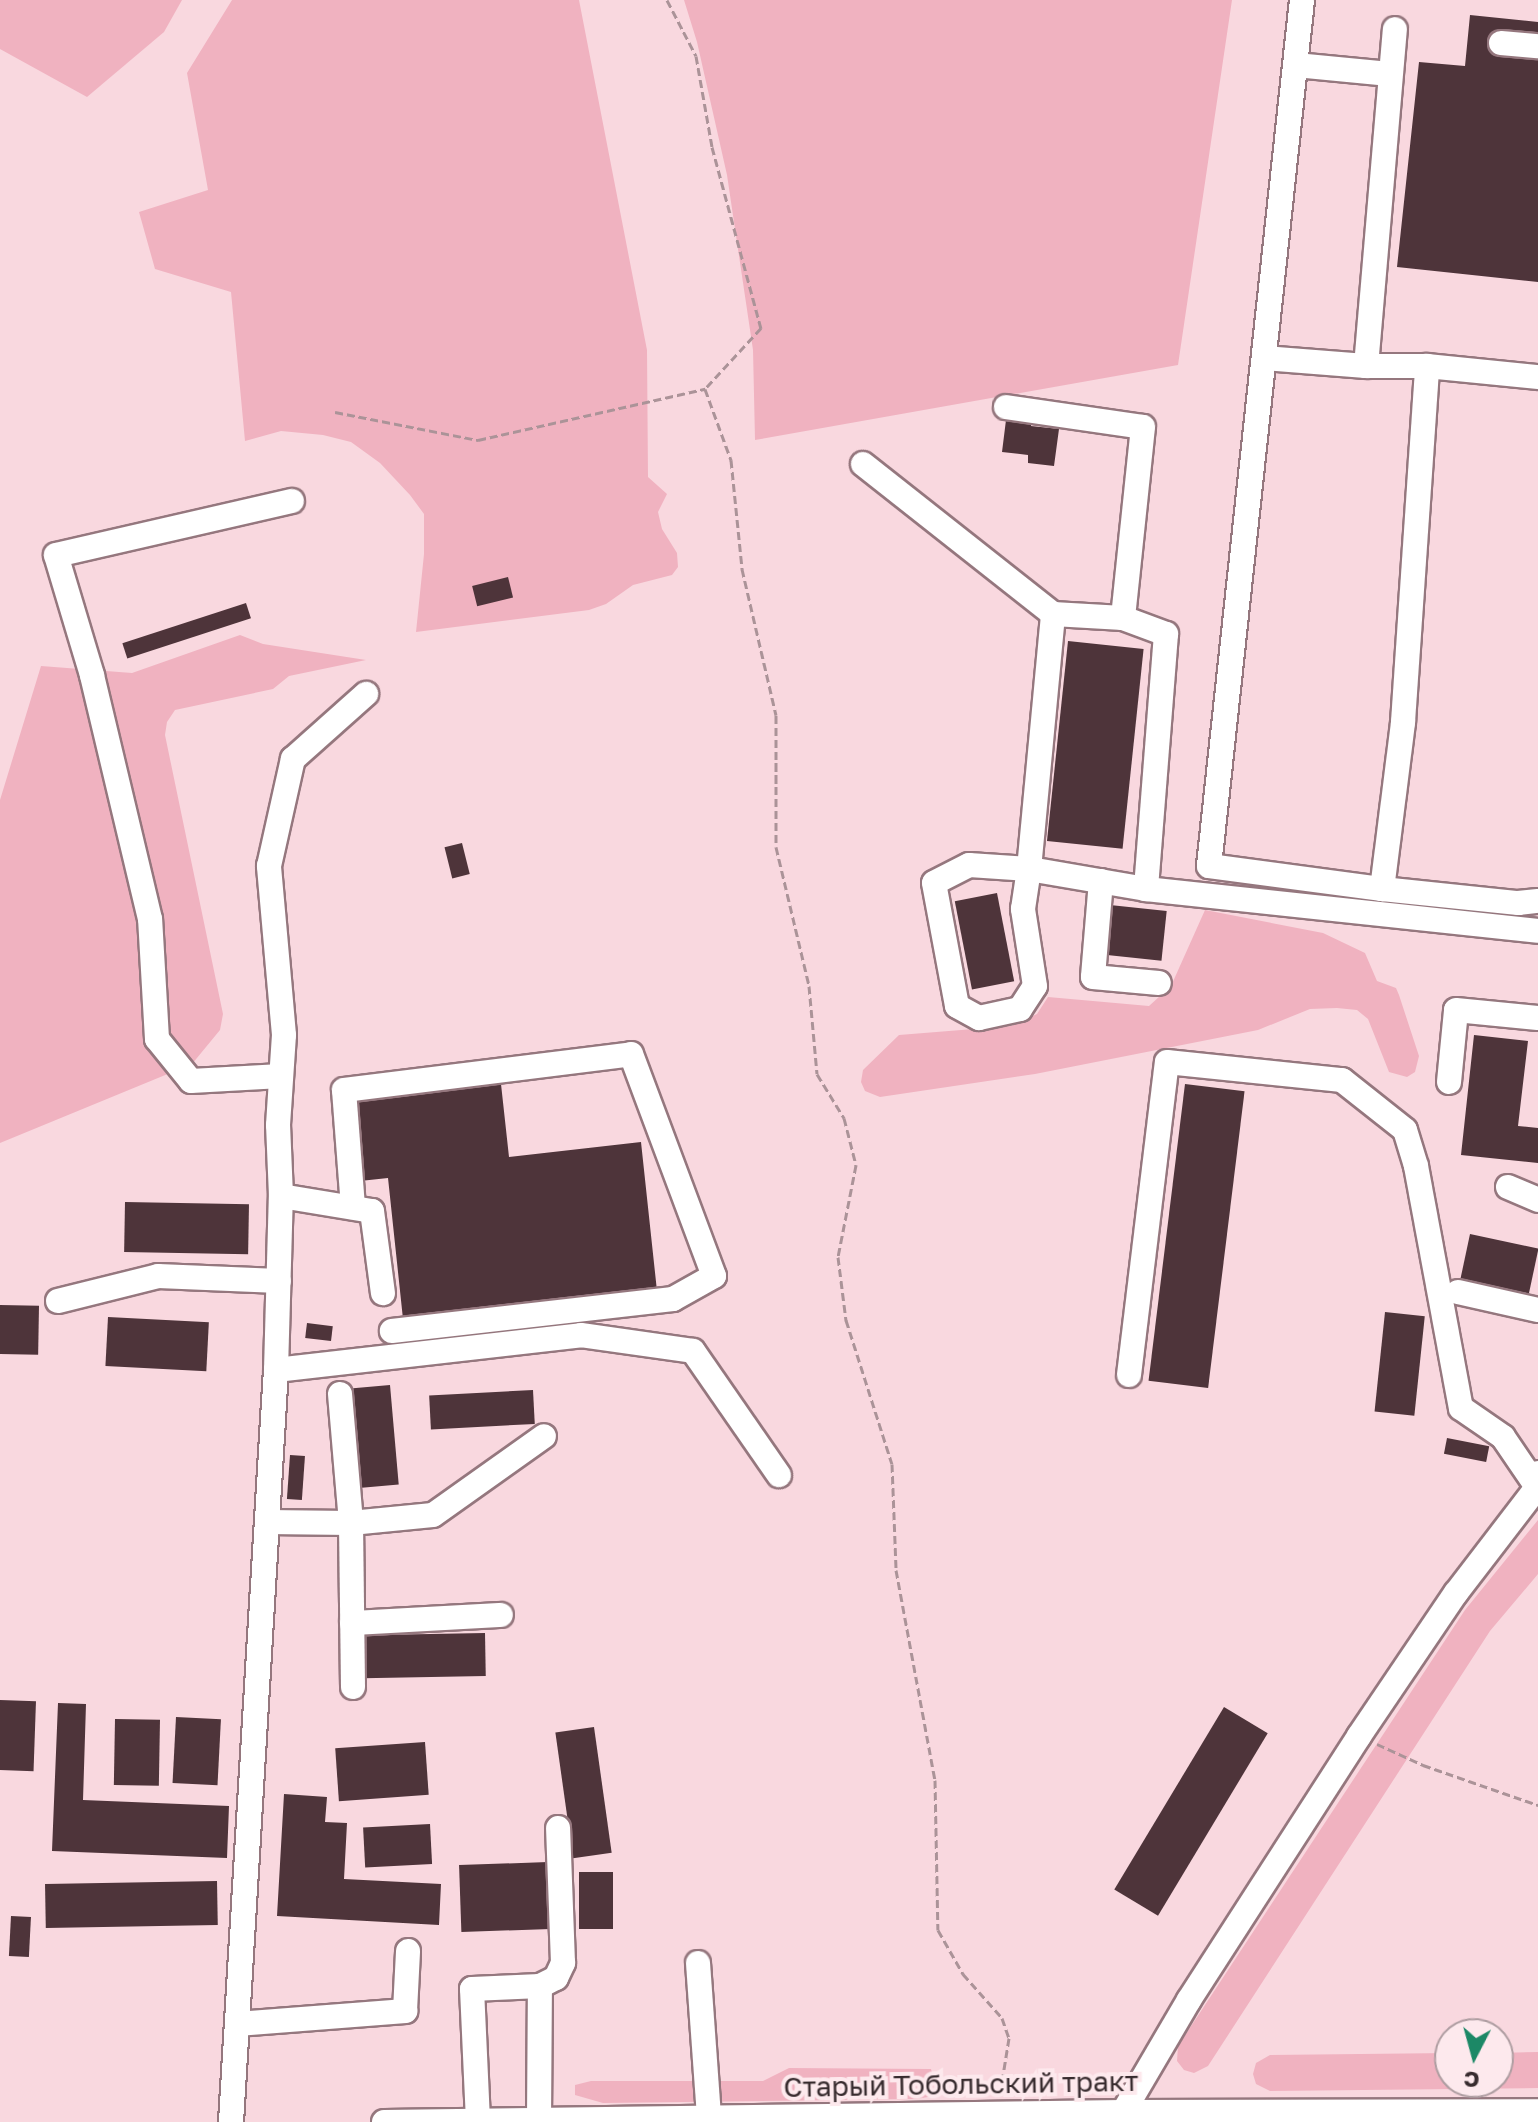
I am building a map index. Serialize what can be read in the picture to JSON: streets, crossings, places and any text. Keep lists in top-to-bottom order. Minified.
{"streets":{"street":["Старый Тобольский тракт"]},"north":"bottom"}
